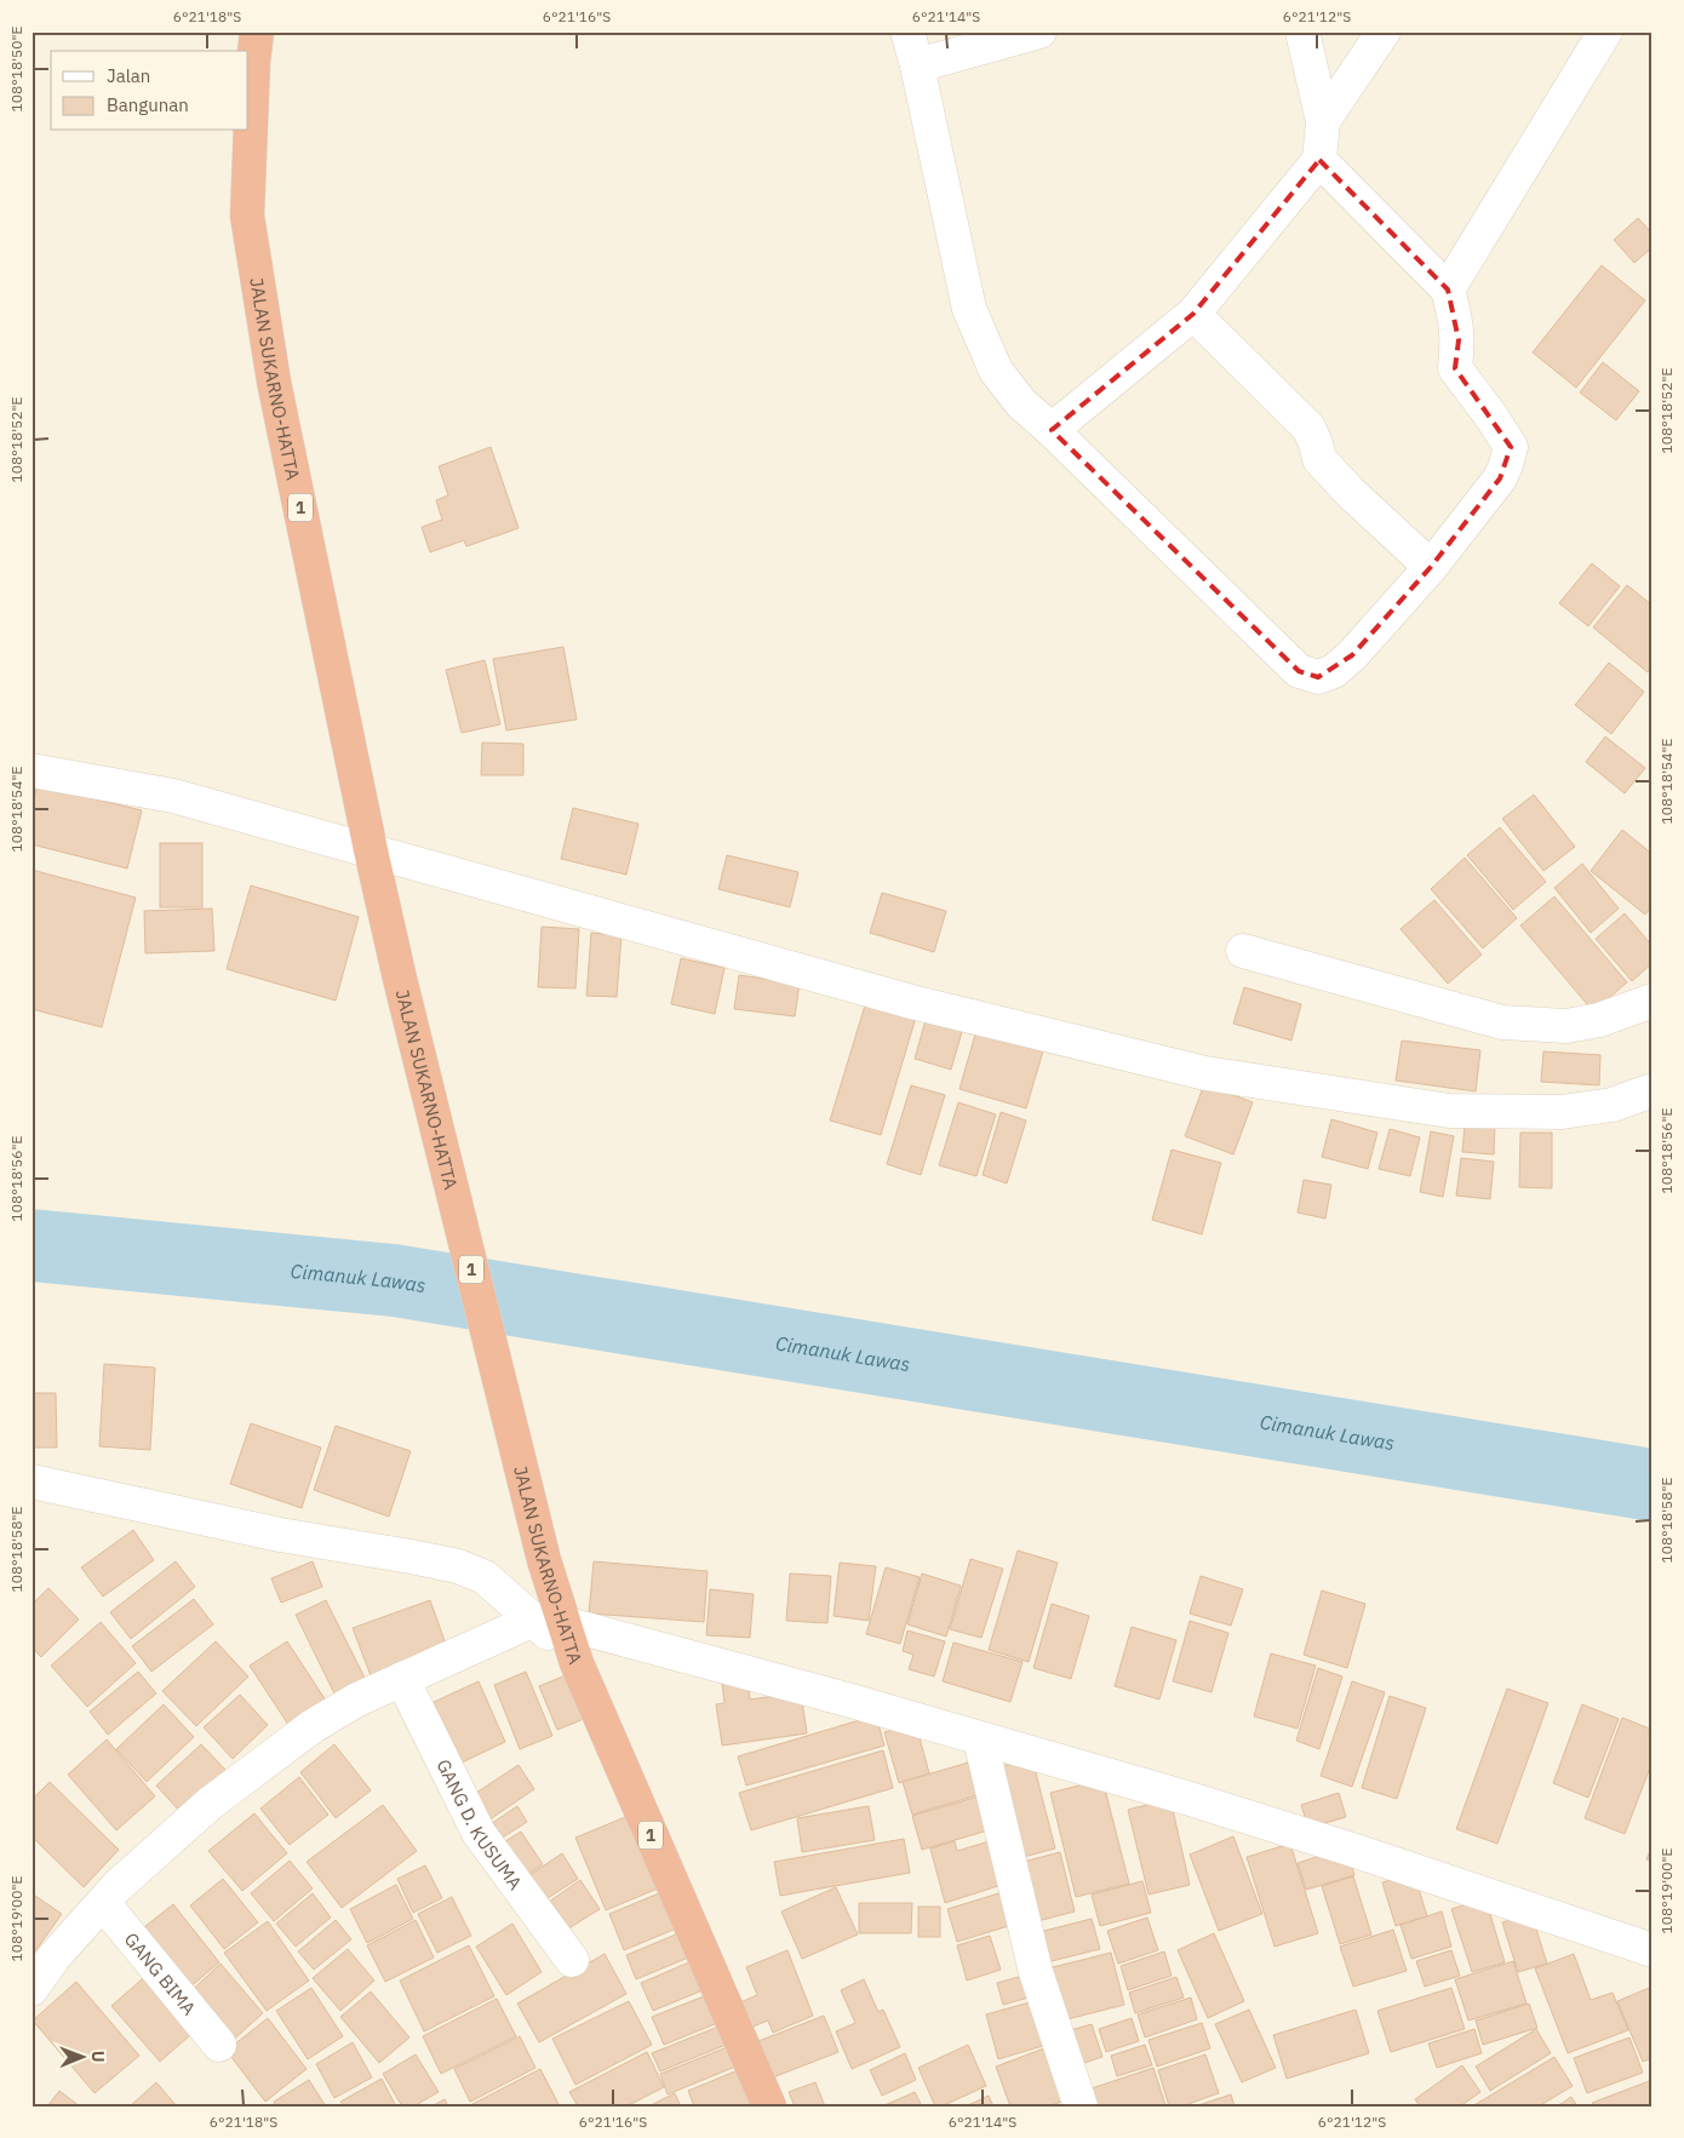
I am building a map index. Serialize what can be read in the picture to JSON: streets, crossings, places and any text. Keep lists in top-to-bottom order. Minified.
{"streets":{"highway":["JALAN SUKARNO-HATTA","1"],"street":["GANG D. KUSUMA","GANG BIMA"]},"water":["Cimanuk Lawas"],"legend":["Jalan","Bangunan"],"north":"right","coordinates":["6°21'18\"S","6°21'16\"S","6°21'14\"S","6°21'12\"S","108°18'50\"E","108°18'52\"E","108°18'54\"E","108°18'56\"E","108°18'58\"E","108°19'00\"E"]}
